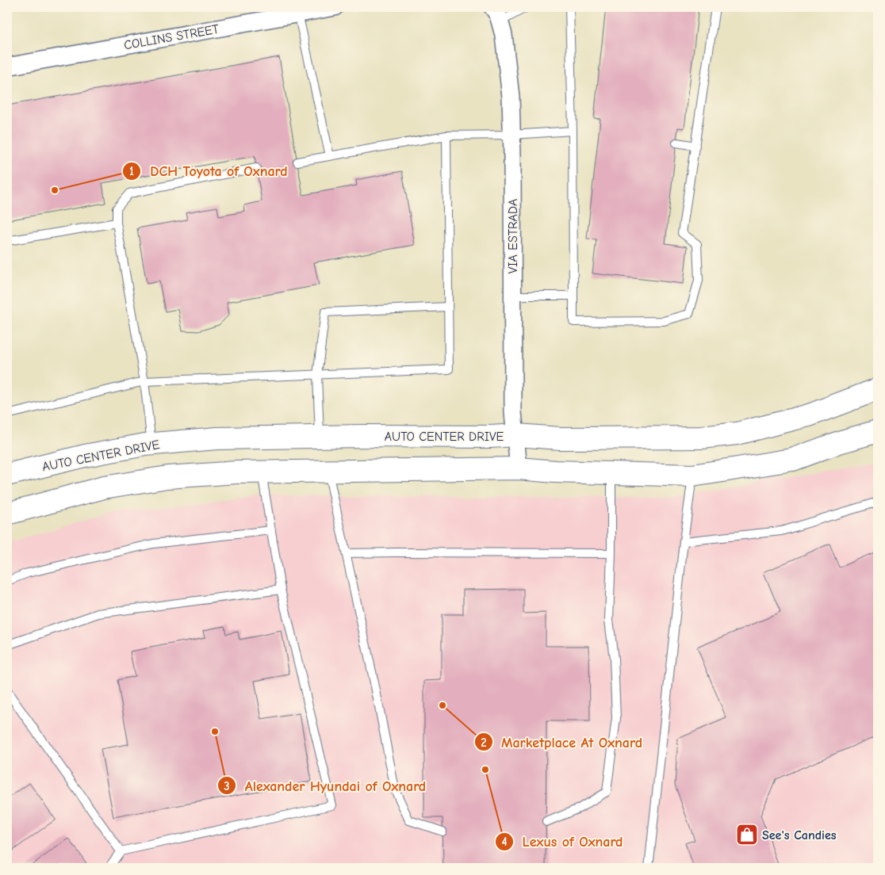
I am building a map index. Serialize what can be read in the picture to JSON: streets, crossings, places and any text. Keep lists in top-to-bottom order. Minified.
{"streets":{"street":["COLLINS STREET","VIA ESTRADA","AUTO CENTER DRIVE"]},"crossings":[["VIA ESTRADA","AUTO CENTER DRIVE"]],"places":{"other":["DCH Toyota of Oxnard","Marketplace At Oxnard","Alexander Hyundai of Oxnard","Lexus of Oxnard"],"shop":["See's Candies"]}}
